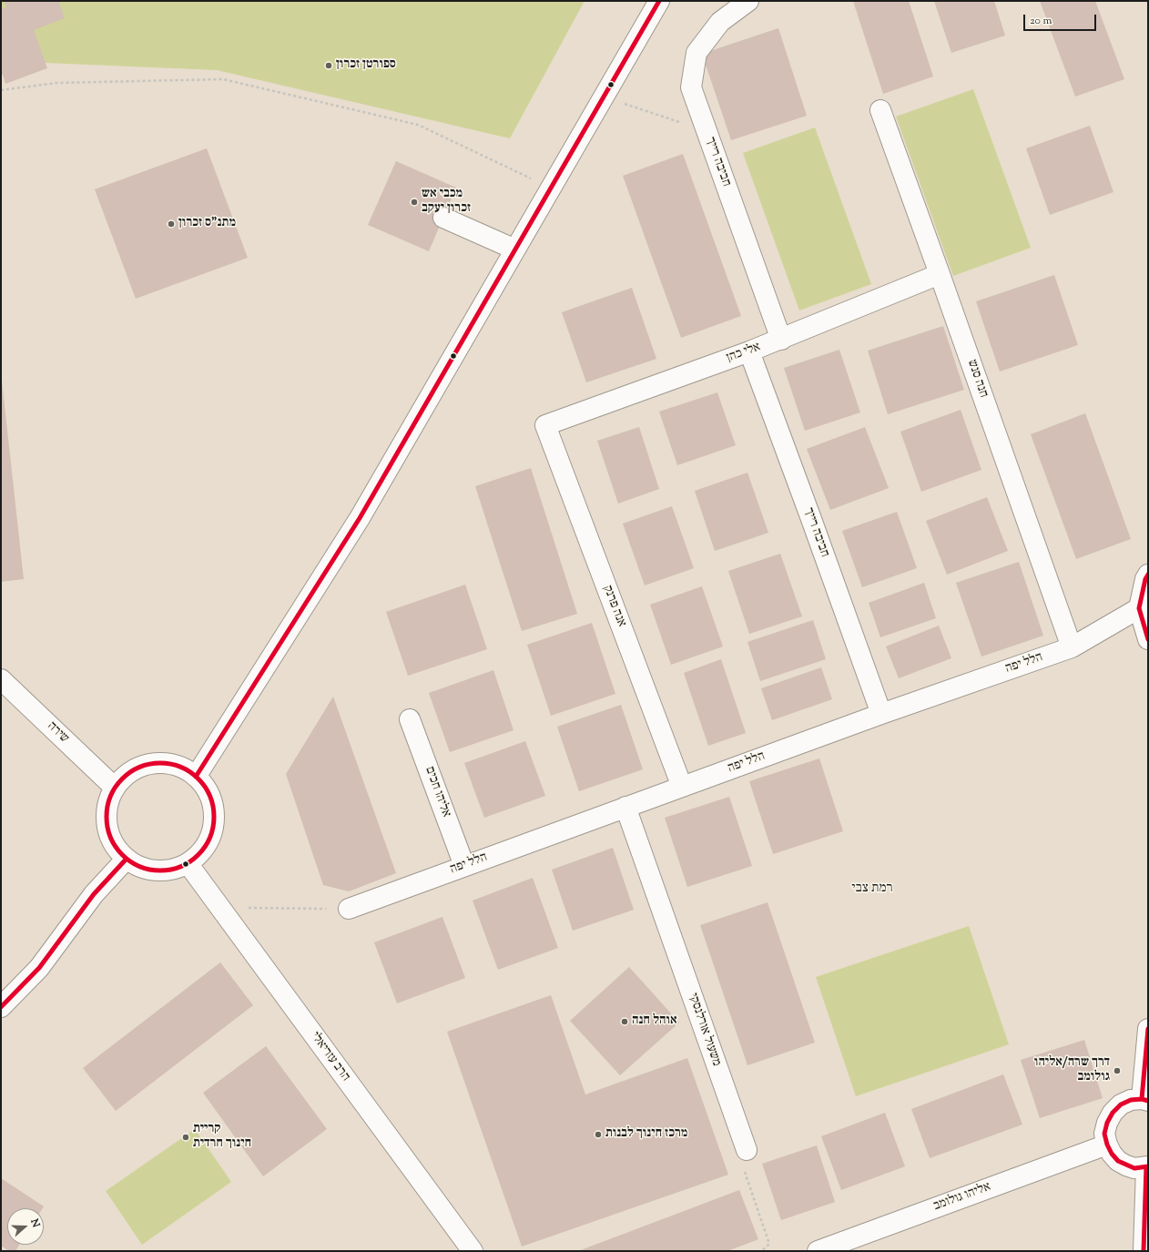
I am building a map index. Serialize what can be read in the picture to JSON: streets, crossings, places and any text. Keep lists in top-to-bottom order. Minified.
{"streets":{"street":["חביבה רייך","אלי כהן","חנה סנש","אנה פרנק","הלל יפה","שירה","אליהו חכים","משעול אורלנסקי","הרב עזריאלי","אליהו גולומב"]},"crossings":[["חביבה רייך","אלי כהן"],["חביבה רייך","הלל יפה"],["אלי כהן","חנה סנש"],["אלי כהן","אנה פרנק"],["חנה סנש","הלל יפה"],["אנה פרנק","הלל יפה"],["הלל יפה","אליהו חכים"],["הלל יפה","משעול אורלנסקי"],["שירה","הרב עזריאלי"]],"districts":["רמת צבי"],"places":["ספורטן זכרון","מכבי אש זכרון יעקב","מתנ\"ס זכרון","אוהל חנה","דרך שרה/אליהו גולומב","מרכז חינוך לבנות","קריית חינוך חרדית"],"scale_bar":"20 m","north":"right"}
